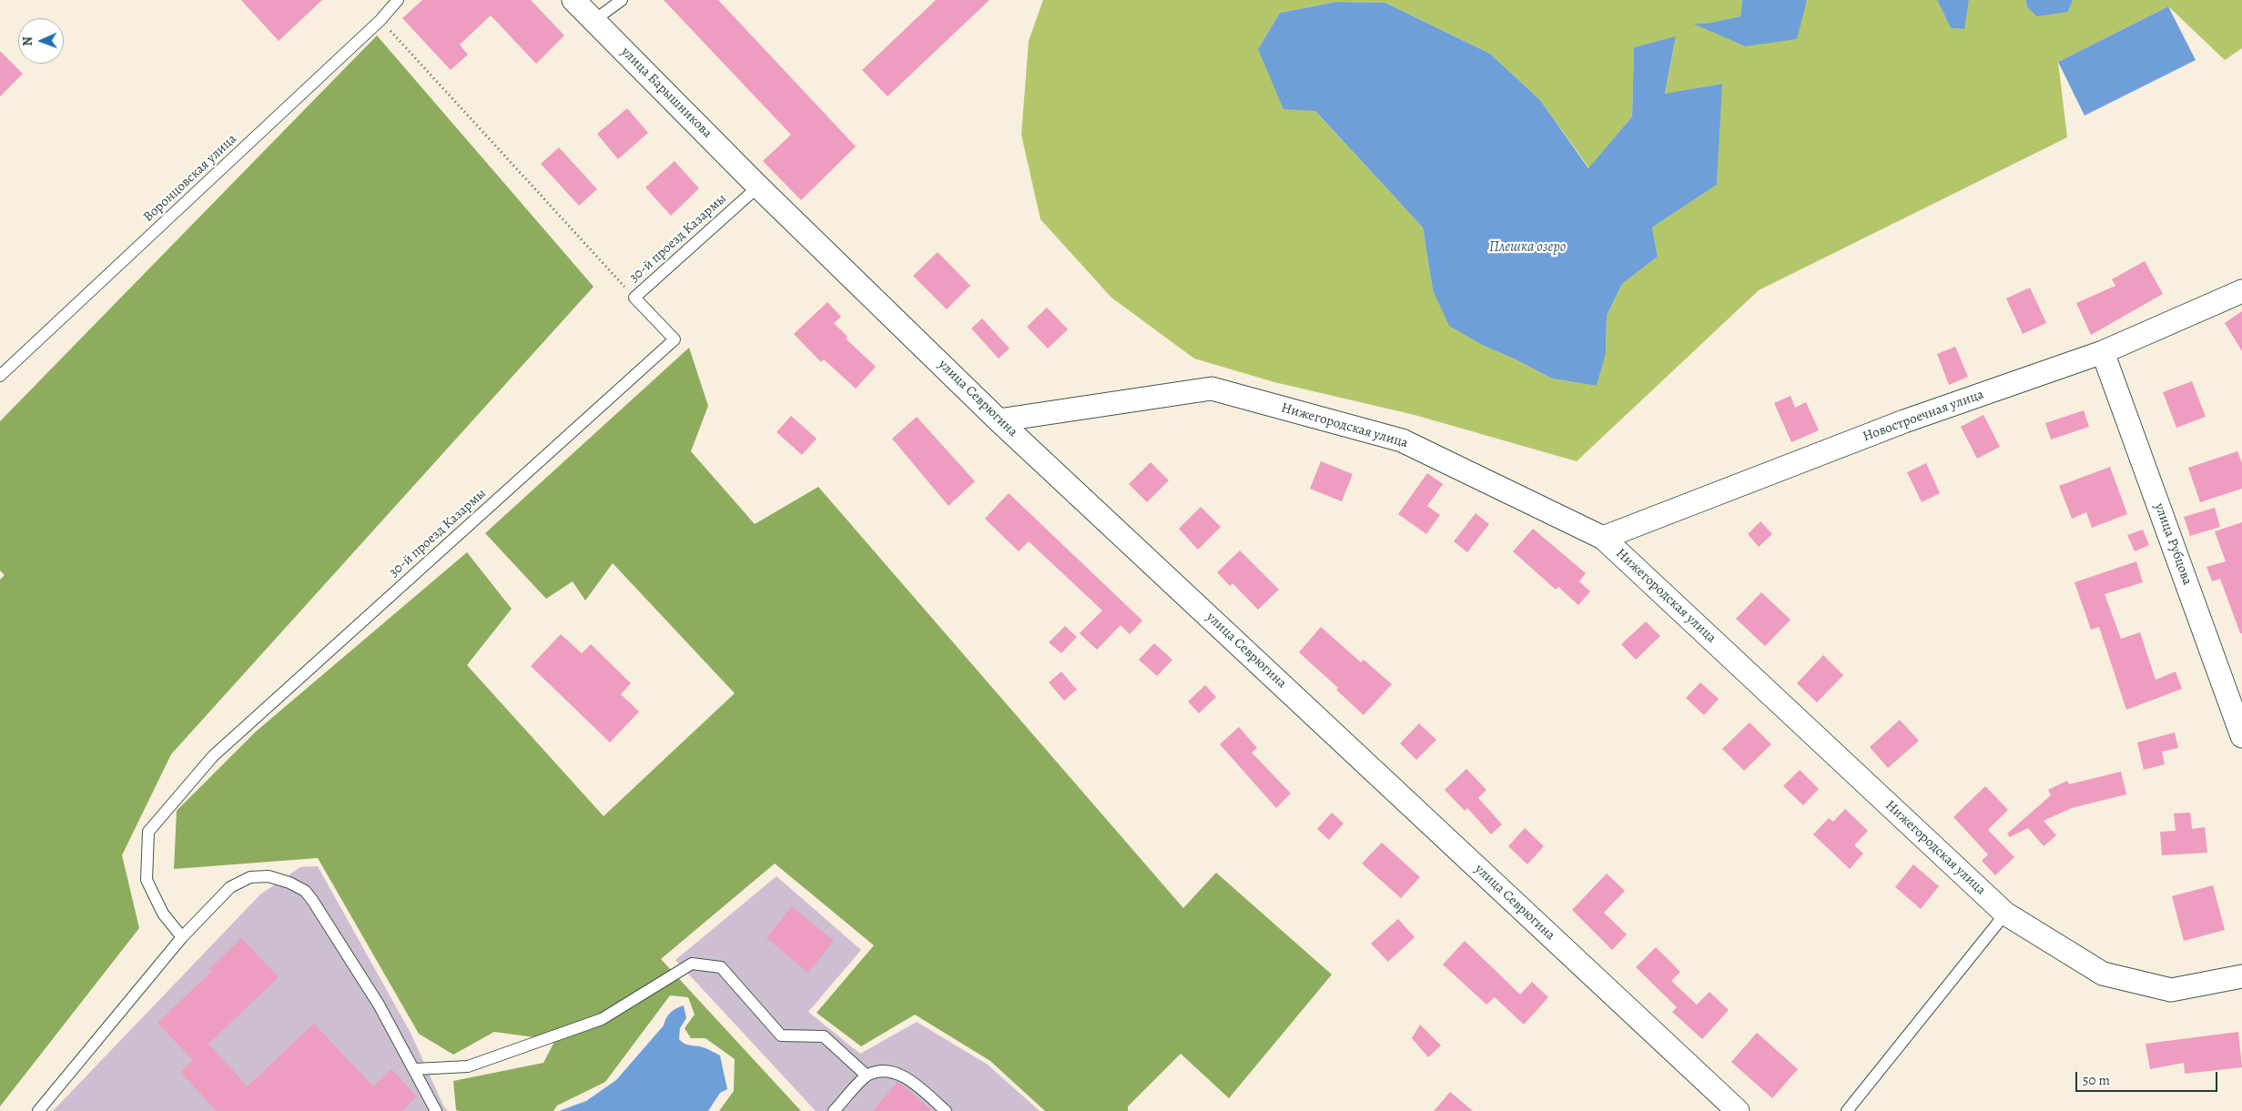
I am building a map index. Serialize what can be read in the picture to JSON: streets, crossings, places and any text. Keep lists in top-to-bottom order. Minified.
{"streets":{"street":["улица Барышникова","улица Севрюгина","Новостроечная улица","Нижегородская улица","улица Рубцова"],"lane":["Воронцовская улица","30-й проезд Казармы"]},"crossings":[["улица Барышникова","30-й проезд Казармы"],["улица Барышникова","улица Севрюгина"],["30-й проезд Казармы","улица Севрюгина"],["улица Севрюгина","Нижегородская улица"],["Новостроечная улица","Нижегородская улица"],["Новостроечная улица","улица Рубцова"]],"water":["Плешка озеро"],"scale_bar":"50 m","north":"left"}
